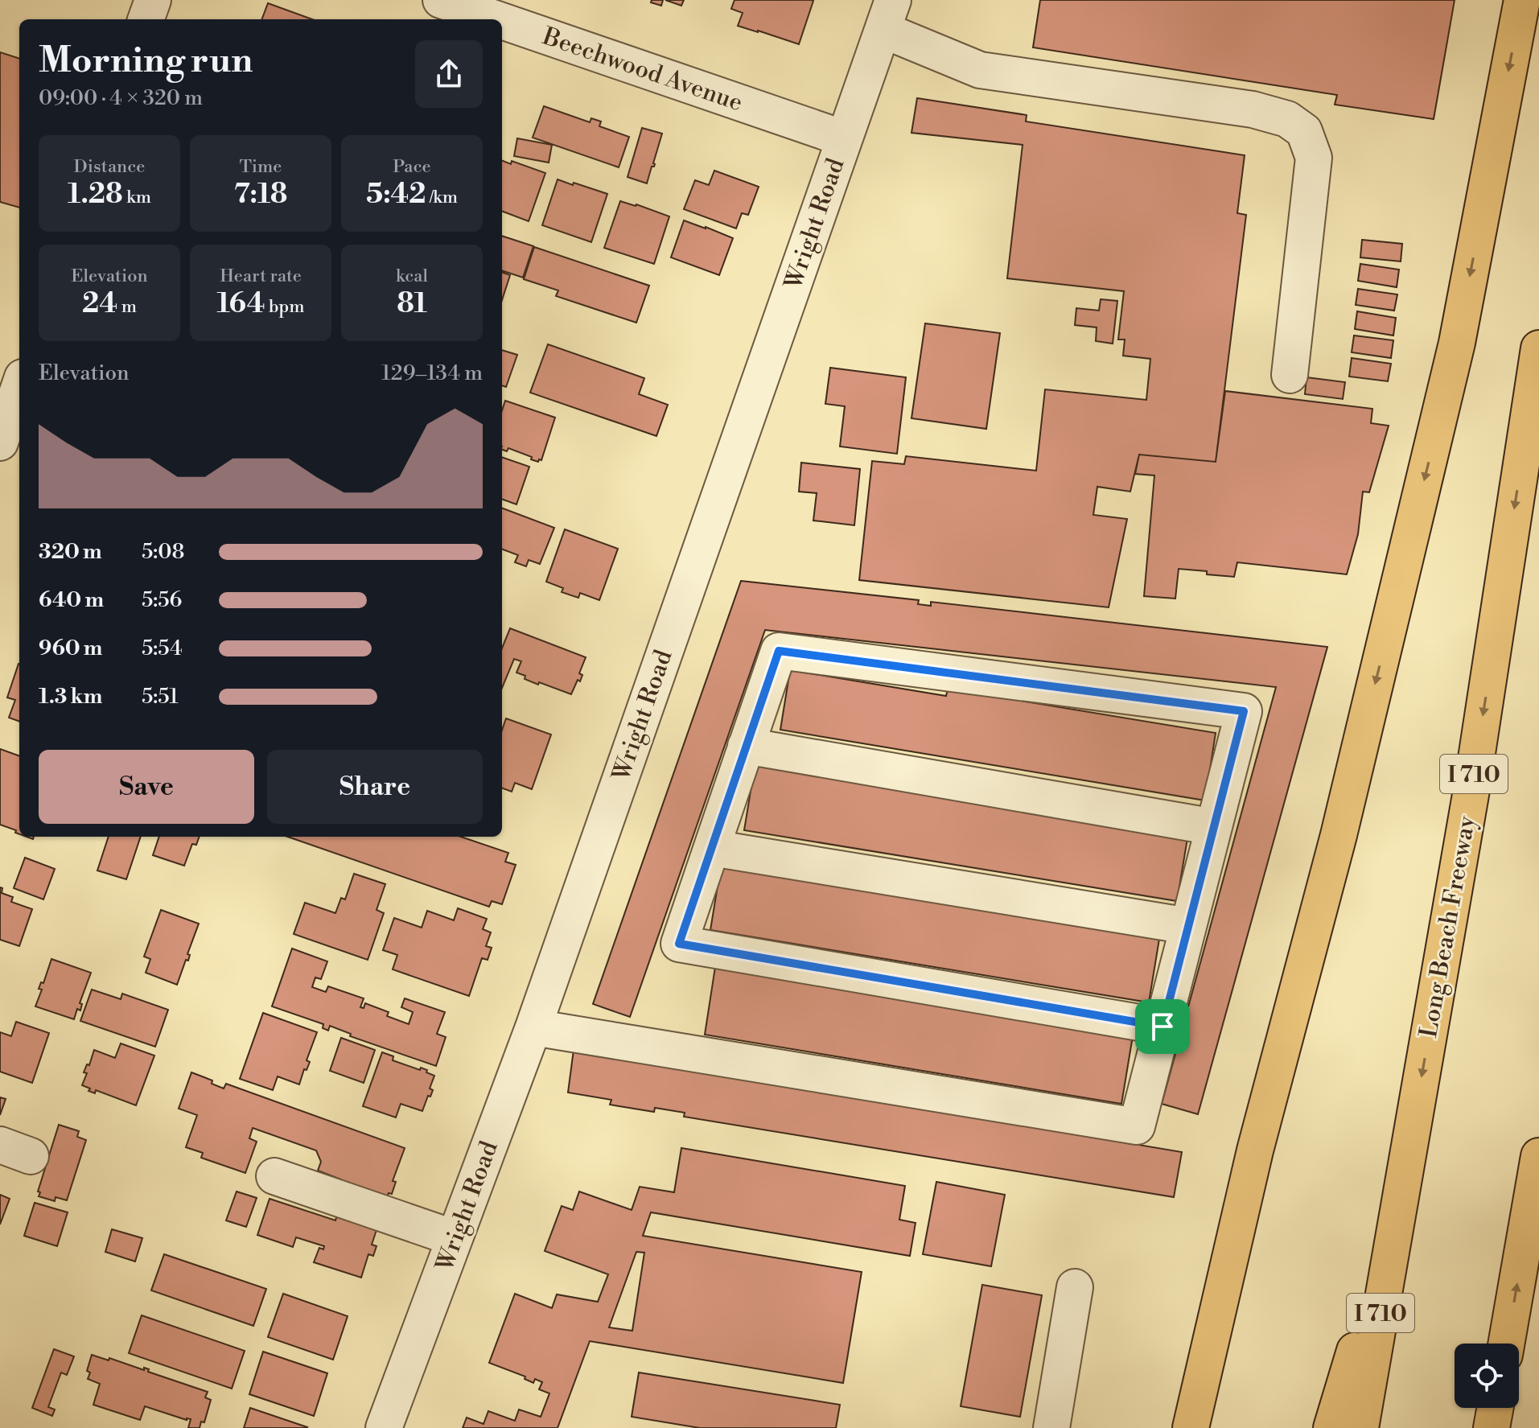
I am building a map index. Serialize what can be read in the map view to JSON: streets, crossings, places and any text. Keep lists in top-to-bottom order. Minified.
{"streets":{"highway":["I 710","Long Beach Freeway"],"street":["Beechwood Avenue","Wright Road"]},"crossings":[["Beechwood Avenue","Wright Road"]],"page":{"heading":["Morning run","09:00 · 4 × 320 m"],"stats":[["Distance","1.28 km"],["Time","7:18"],["Pace","5:42 /km"],["Elevation","24 m"],["Heart rate","164 bpm"],["kcal","81"]],"chart":["Elevation","129–134 m"],"list":[{"name":"320 m","note":"5:08"},{"name":"640 m","note":"5:56"},{"name":"960 m","note":"5:54"},{"name":"1.3 km","note":"5:51"}],"buttons":["Save","Share"]}}
